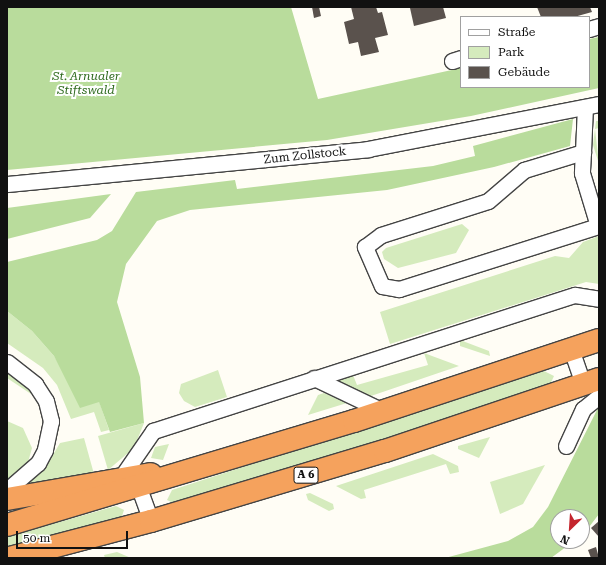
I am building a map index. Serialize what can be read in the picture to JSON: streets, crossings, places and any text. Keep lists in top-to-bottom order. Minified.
{"streets":{"highway":["A 6"],"street":["Zum Zollstock"]},"parks":["St. Arnualer Stiftswald"],"legend":["Straße","Park","Gebäude"],"scale_bar":"50 m","north":"bottom left"}
